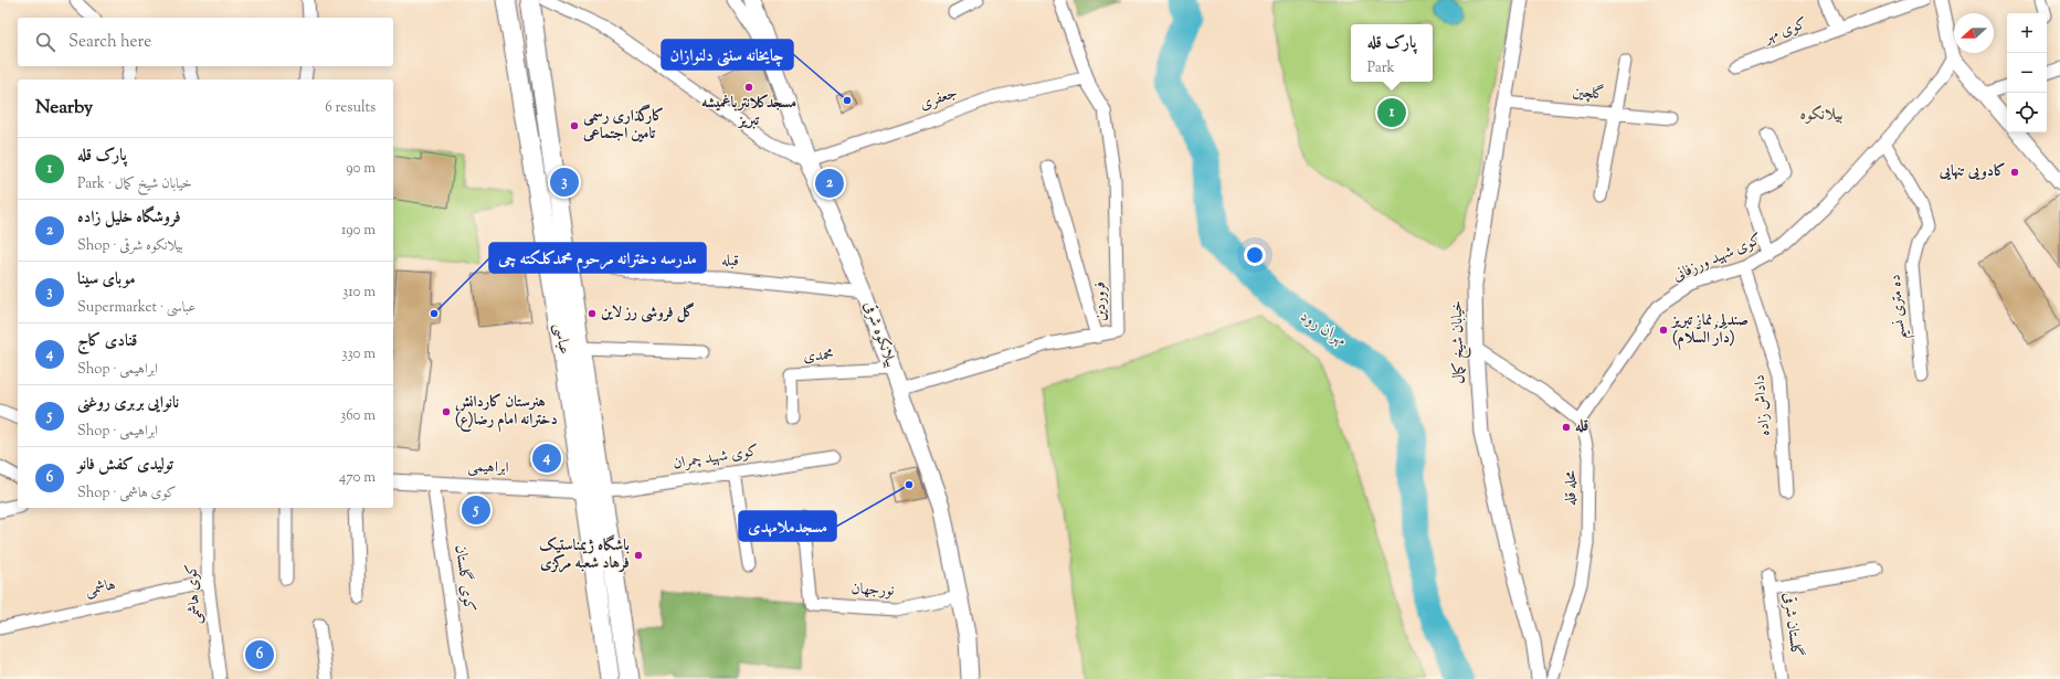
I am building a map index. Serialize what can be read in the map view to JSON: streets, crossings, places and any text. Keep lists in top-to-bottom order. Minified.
{"streets":{"main road":["بیلانکوه شرقی","عباسى"],"street":["کوی مهر","گلچین","جعفری","کوی شهید ورزفانی","قبله","فروردین","ده متری نسیم","خیابان شیخ کمال","محمدی","داداش زاده","کوی شهید چمران","ابراهیمی","محله قله","کوی گلستان","هاشمی","نورجهان","کوی هاشمی","گلستان شرقی"]},"crossings":[["گلچین","خیابان شیخ کمال"],["جعفری","فروردین"],["جعفری","بیلانکوه شرقی"],["کوی شهید ورزفانی","ده متری نسیم"],["کوی شهید ورزفانی","داداش زاده"],["کوی شهید ورزفانی","محله قله"],["قبله","بیلانکوه شرقی"],["قبله","عباسى"],["فروردین","بیلانکوه شرقی"],["بیلانکوه شرقی","محمدی"],["بیلانکوه شرقی","نورجهان"],["عباسى","کوی شهید چمران"],["عباسى","ابراهیمی"],["کوی شهید چمران","ابراهیمی"],["ابراهیمی","کوی گلستان"],["هاشمی","کوی هاشمی"]],"districts":["بیلانکوه"],"water":["مهران رود"],"places":["مسجدکلانترباغمیشه تبریز","چایخانه سنتی دلنوازان","کارگذاری رسمی تامین اجتماعی","کادویی تنهایی","مدرسه دخترانه مرحوم محمدکلکته چی","گل فروشی رز لاین","صندلی نماز تبریز (دَارُ السَّلام)","هنرستان کاردانش دخترانه امام رضا(ع)","قله","مسجدملامهدی","باشگاه ژیمناستیک فرهاد شعبه مرکزی"],"north":"left","page":{"map_buttons":["+","−"],"search":"Search here","popup":["پارک قله","Park"],"heading":["Nearby","6 results"],"pins":["1","3","2","4","5","6"],"list":[{"mark":"1","name":"پارک قله","note":"Park · خیابان شیخ کمال","value":"90 m"},{"mark":"2","name":"فروشگاه خلیل زاده","note":"Shop · بیلانکوه شرقی","value":"190 m"},{"mark":"3","name":"موبای سینا","note":"Supermarket · عباسى","value":"310 m"},{"mark":"4","name":"قنادی کاج","note":"Shop · ابراهیمی","value":"330 m"},{"mark":"5","name":"نانوایی بربری روغنی","note":"Shop · ابراهیمی","value":"360 m"},{"mark":"6","name":"تولیدی کفش فانو","note":"Shop · کوی هاشمی","value":"470 m"}]}}
